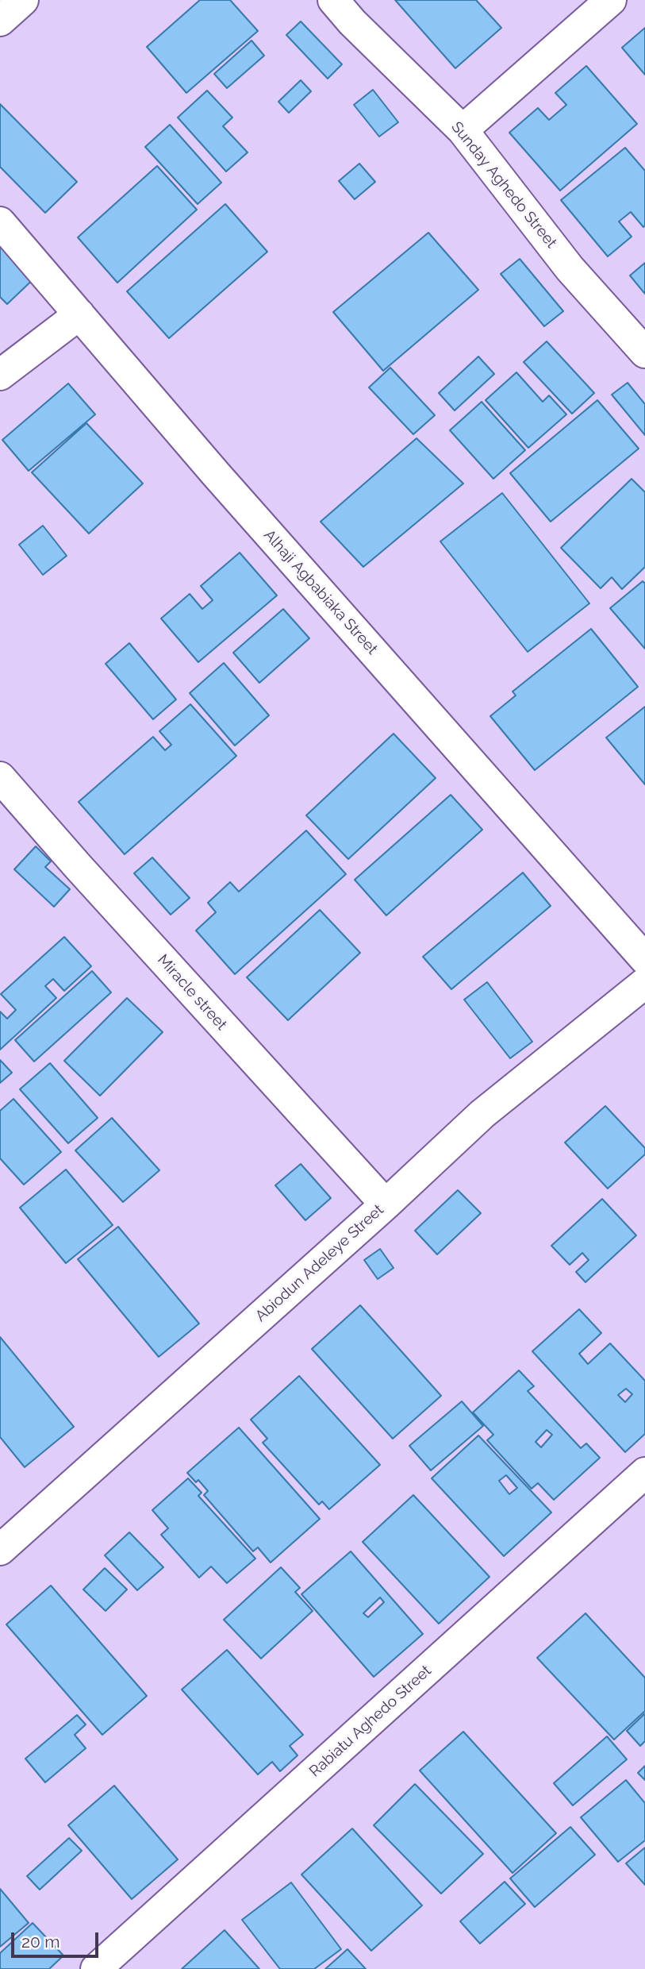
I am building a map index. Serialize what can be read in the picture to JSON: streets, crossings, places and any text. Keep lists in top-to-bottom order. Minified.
{"streets":{"street":["Sunday Aghedo Street","Alhaji Agbabiaka Street","Miracle street","Abiodun Adeleye Street","Rabiatu Aghedo Street"]},"crossings":[["Miracle street","Abiodun Adeleye Street"]],"scale_bar":"20 m"}
